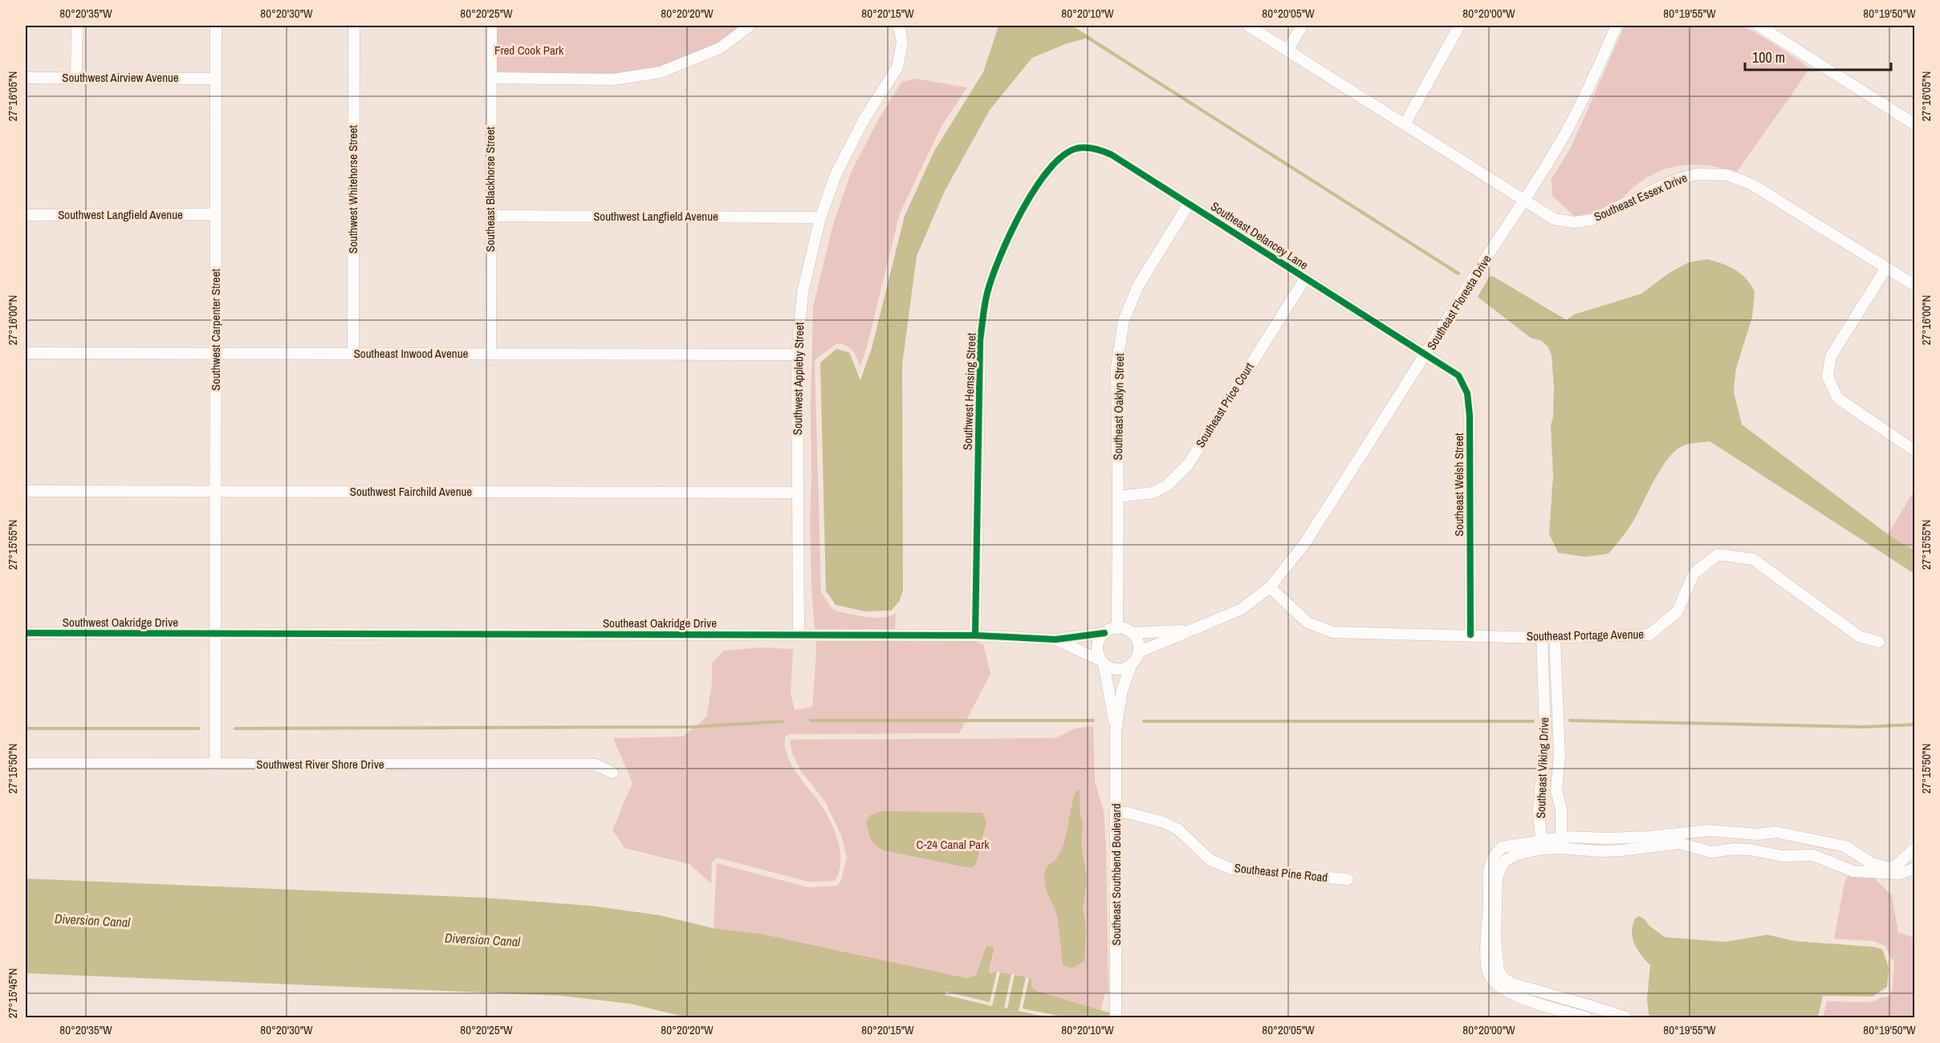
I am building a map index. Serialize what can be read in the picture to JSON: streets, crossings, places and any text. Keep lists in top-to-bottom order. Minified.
{"streets":{"street":["Southwest Airview Avenue","Southwest Whitehorse Street","Southeast Blackhorse Street","Southeast Essex Drive","Southwest Langfield Avenue","Southeast Delancey Lane","Southeast Floresta Drive","Southwest Carpenter Street","Southeast Inwood Avenue","Southwest Appleby Street","Southwest Hemsing Street","Southeast Price Court","Southeast Oaklyn Street","Southeast Welsh Street","Southwest Fairchild Avenue","Southwest Oakridge Drive","Southeast Oakridge Drive","Southeast Portage Avenue","Southwest River Shore Drive","Southeast Viking Drive","Southeast Pine Road","Southeast Southbend Boulevard"]},"crossings":[["Southwest Airview Avenue","Southwest Carpenter Street"],["Southwest Whitehorse Street","Southeast Inwood Avenue"],["Southeast Blackhorse Street","Southwest Langfield Avenue"],["Southeast Blackhorse Street","Southeast Inwood Avenue"],["Southeast Essex Drive","Southeast Floresta Drive"],["Southwest Langfield Avenue","Southwest Carpenter Street"],["Southwest Langfield Avenue","Southwest Appleby Street"],["Southeast Delancey Lane","Southeast Floresta Drive"],["Southeast Delancey Lane","Southwest Hemsing Street"],["Southeast Delancey Lane","Southeast Price Court"],["Southeast Delancey Lane","Southeast Oaklyn Street"],["Southeast Delancey Lane","Southeast Welsh Street"],["Southeast Floresta Drive","Southeast Oaklyn Street"],["Southeast Floresta Drive","Southeast Welsh Street"],["Southeast Floresta Drive","Southeast Oakridge Drive"],["Southeast Floresta Drive","Southeast Portage Avenue"],["Southeast Floresta Drive","Southeast Southbend Boulevard"],["Southwest Carpenter Street","Southeast Inwood Avenue"],["Southwest Carpenter Street","Southwest Fairchild Avenue"],["Southwest Carpenter Street","Southwest Oakridge Drive"],["Southwest Carpenter Street","Southeast Oakridge Drive"],["Southwest Carpenter Street","Southwest River Shore Drive"],["Southeast Inwood Avenue","Southwest Appleby Street"],["Southwest Appleby Street","Southwest Fairchild Avenue"],["Southwest Appleby Street","Southeast Oakridge Drive"],["Southwest Hemsing Street","Southeast Oakridge Drive"],["Southeast Price Court","Southeast Oaklyn Street"],["Southeast Oaklyn Street","Southeast Oakridge Drive"],["Southeast Oaklyn Street","Southeast Southbend Boulevard"],["Southeast Welsh Street","Southeast Portage Avenue"],["Southwest Oakridge Drive","Southeast Oakridge Drive"],["Southeast Oakridge Drive","Southeast Southbend Boulevard"],["Southeast Portage Avenue","Southeast Viking Drive"],["Southeast Pine Road","Southeast Southbend Boulevard"]],"water":["Diversion Canal"],"parks":["Fred Cook Park","C-24 Canal Park"],"scale_bar":"100 m","coordinates":["80°20'35\"W","80°20'30\"W","80°20'25\"W","80°20'20\"W","80°20'15\"W","80°20'10\"W","80°20'05\"W","80°20'00\"W","80°19'55\"W","80°19'50\"W","27°16'05\"N","27°16'00\"N","27°15'55\"N","27°15'50\"N","27°15'45\"N"]}
